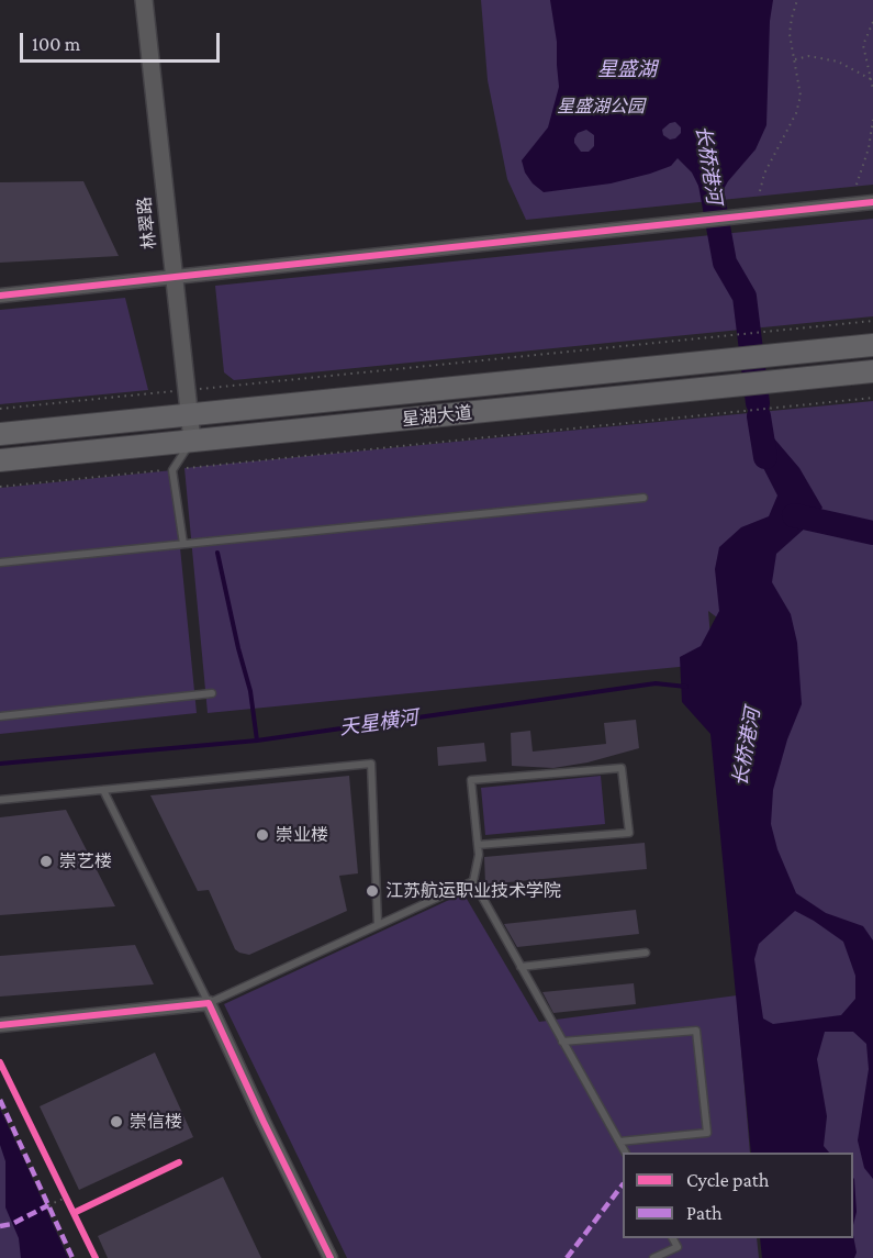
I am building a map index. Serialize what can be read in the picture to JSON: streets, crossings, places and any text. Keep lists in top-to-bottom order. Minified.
{"streets":{"main road":["星湖大道"],"street":["林翠路"]},"crossings":[["林翠路","星湖大道"]],"water":["星盛湖","长桥港河","天星横河"],"parks":["星盛湖公园"],"places":["崇业楼","崇艺楼","江苏航运职业技术学院","崇信楼"],"legend":["Cycle path","Path"],"scale_bar":"100 m"}
